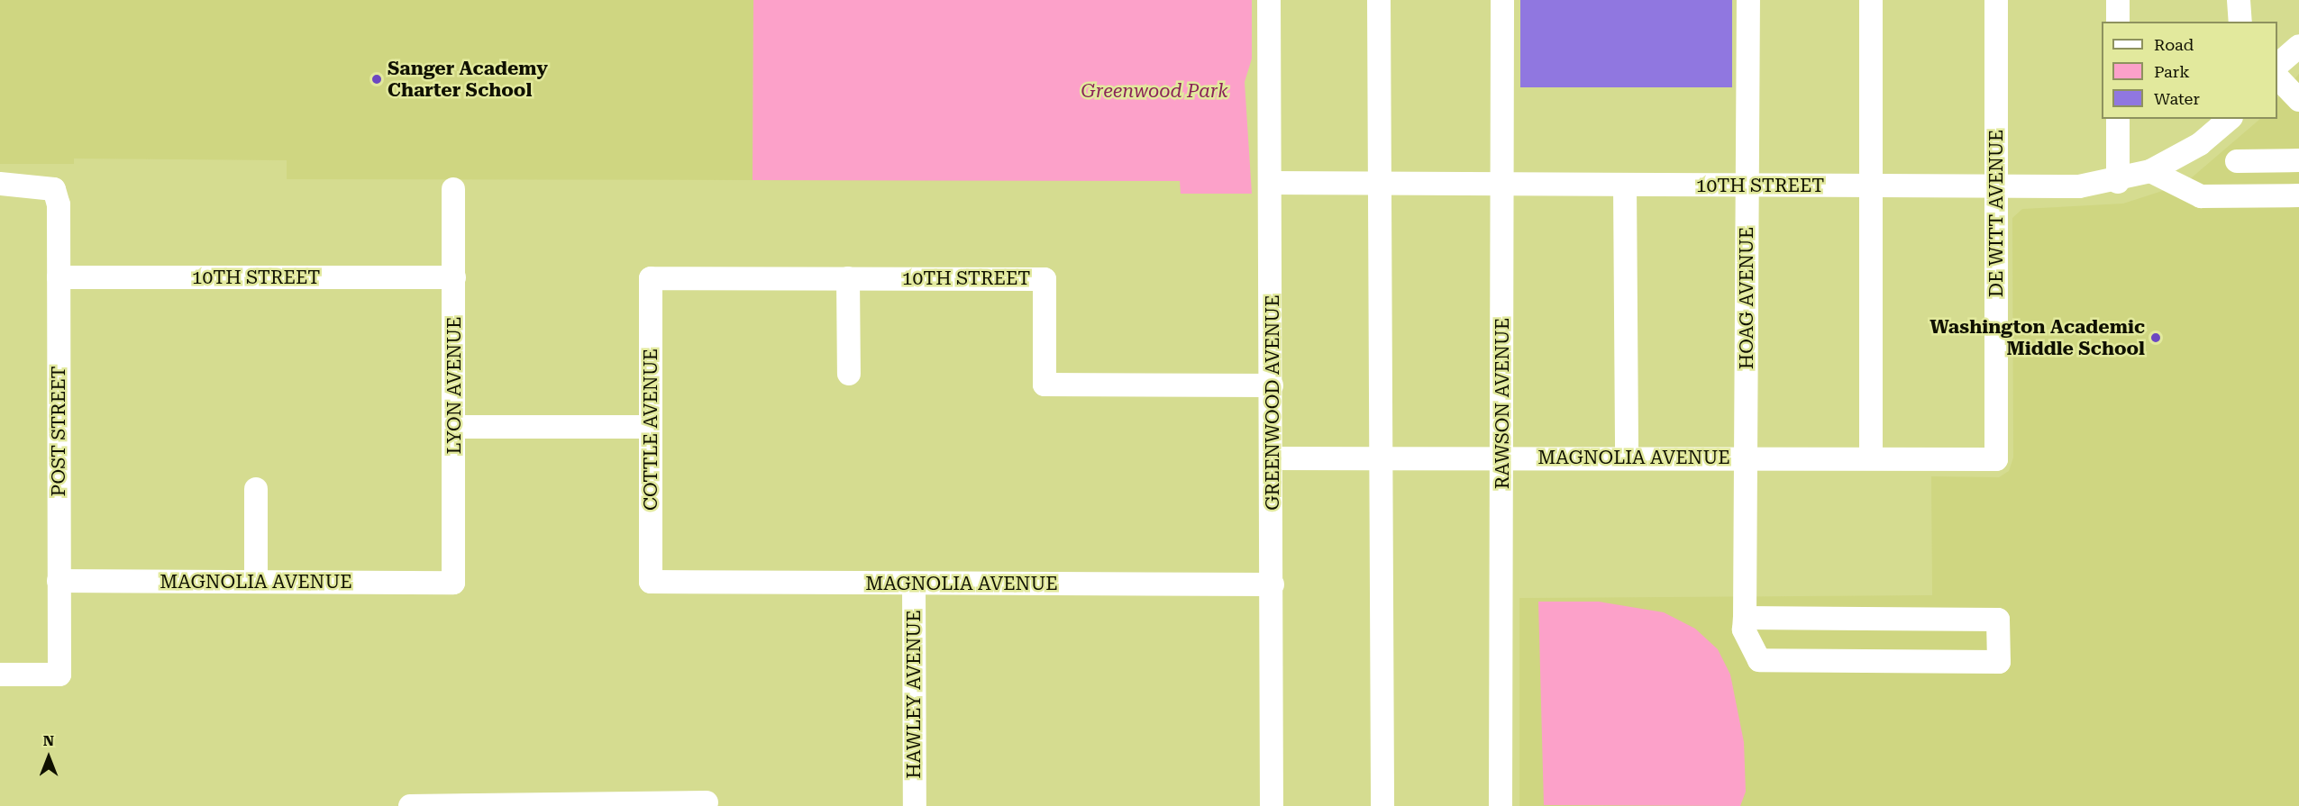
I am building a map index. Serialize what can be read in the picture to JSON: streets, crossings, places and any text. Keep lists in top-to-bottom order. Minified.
{"streets":{"street":["10TH STREET","DE WITT AVENUE","HOAG AVENUE","LYON AVENUE","GREENWOOD AVENUE","RAWSON AVENUE","COTTLE AVENUE","POST STREET","MAGNOLIA AVENUE","HAWLEY AVENUE"]},"crossings":[["10TH STREET","DE WITT AVENUE"],["10TH STREET","HOAG AVENUE"],["10TH STREET","LYON AVENUE"],["10TH STREET","GREENWOOD AVENUE"],["10TH STREET","RAWSON AVENUE"],["10TH STREET","COTTLE AVENUE"],["10TH STREET","POST STREET"],["DE WITT AVENUE","MAGNOLIA AVENUE"],["HOAG AVENUE","MAGNOLIA AVENUE"],["LYON AVENUE","MAGNOLIA AVENUE"],["GREENWOOD AVENUE","MAGNOLIA AVENUE"],["RAWSON AVENUE","MAGNOLIA AVENUE"],["COTTLE AVENUE","MAGNOLIA AVENUE"],["POST STREET","MAGNOLIA AVENUE"],["MAGNOLIA AVENUE","HAWLEY AVENUE"]],"parks":["Greenwood Park"],"places":["Sanger Academy Charter School","Washington Academic Middle School"],"legend":["Road","Park","Water"],"north":"top"}
